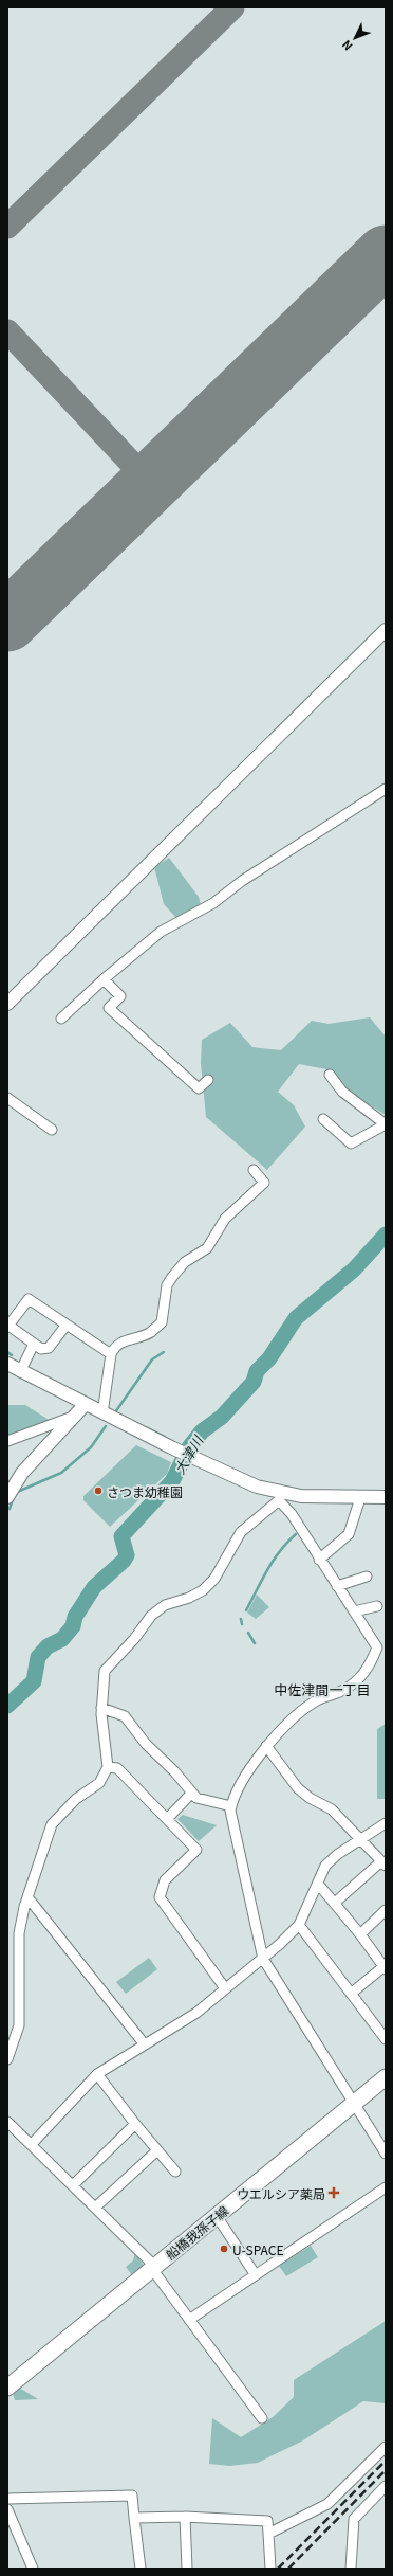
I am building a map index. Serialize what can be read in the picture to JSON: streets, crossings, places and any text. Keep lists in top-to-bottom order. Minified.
{"streets":{"main road":["船橋我孫子線"]},"districts":["中佐津間一丁目"],"water":["大津川"],"places":{"other":["さつま幼稚園","U-SPACE"],"health":["ウエルシア薬局"]},"north":"bottom left"}
